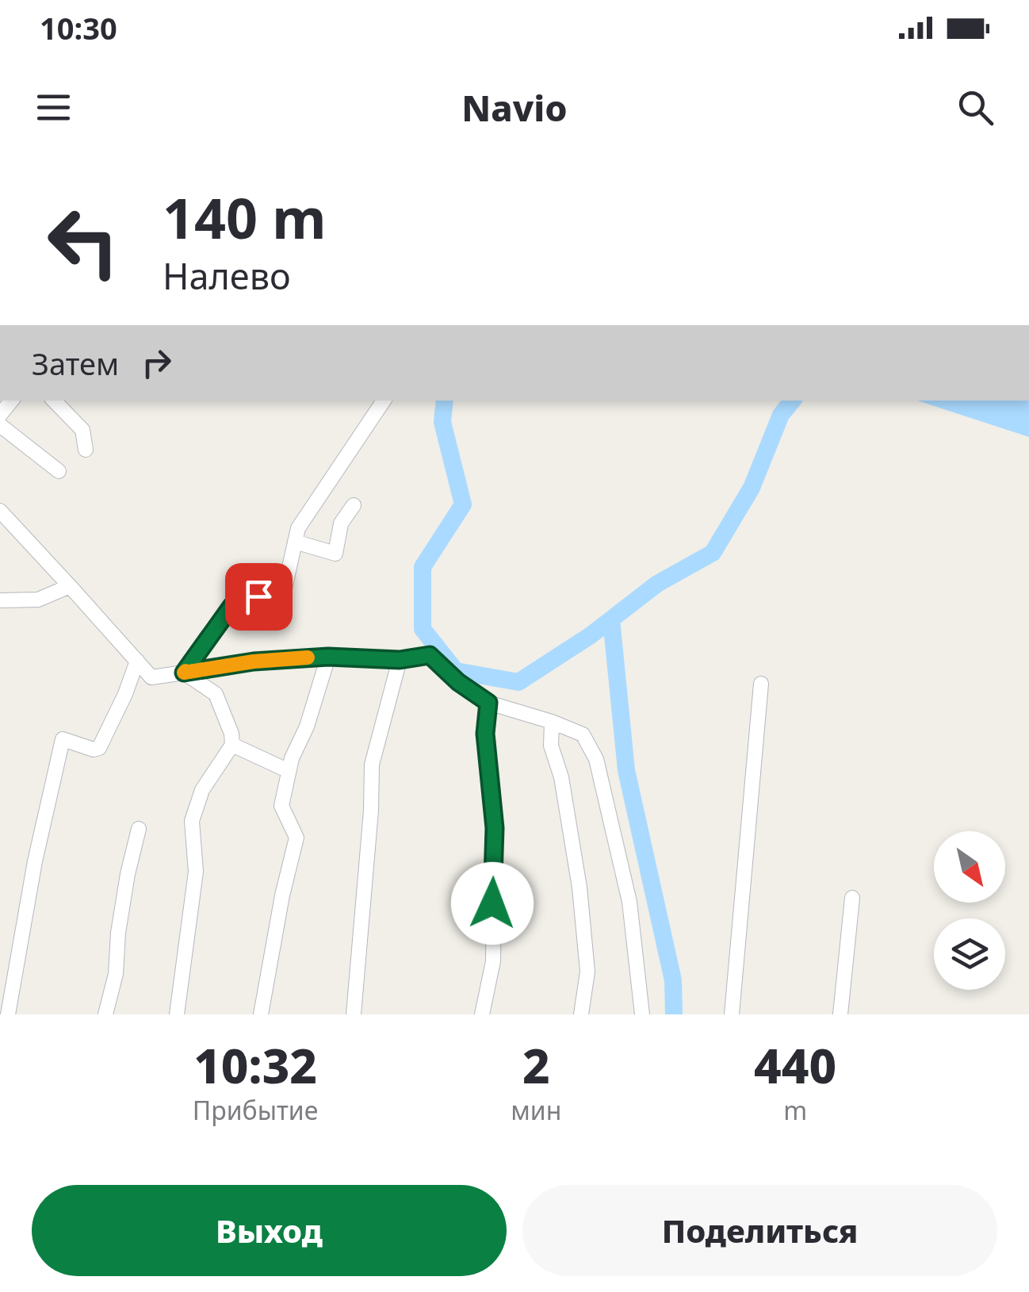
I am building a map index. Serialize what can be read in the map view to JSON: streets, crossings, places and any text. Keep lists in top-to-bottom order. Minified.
{"north":"bottom right","page":{"status":"10:30","header":"Navio","turn":["140 m","Налево"],"then":"Затем","eta":["10:32","Прибытие","2","мин","440","m"],"buttons":["Выход","Поделиться"]}}
